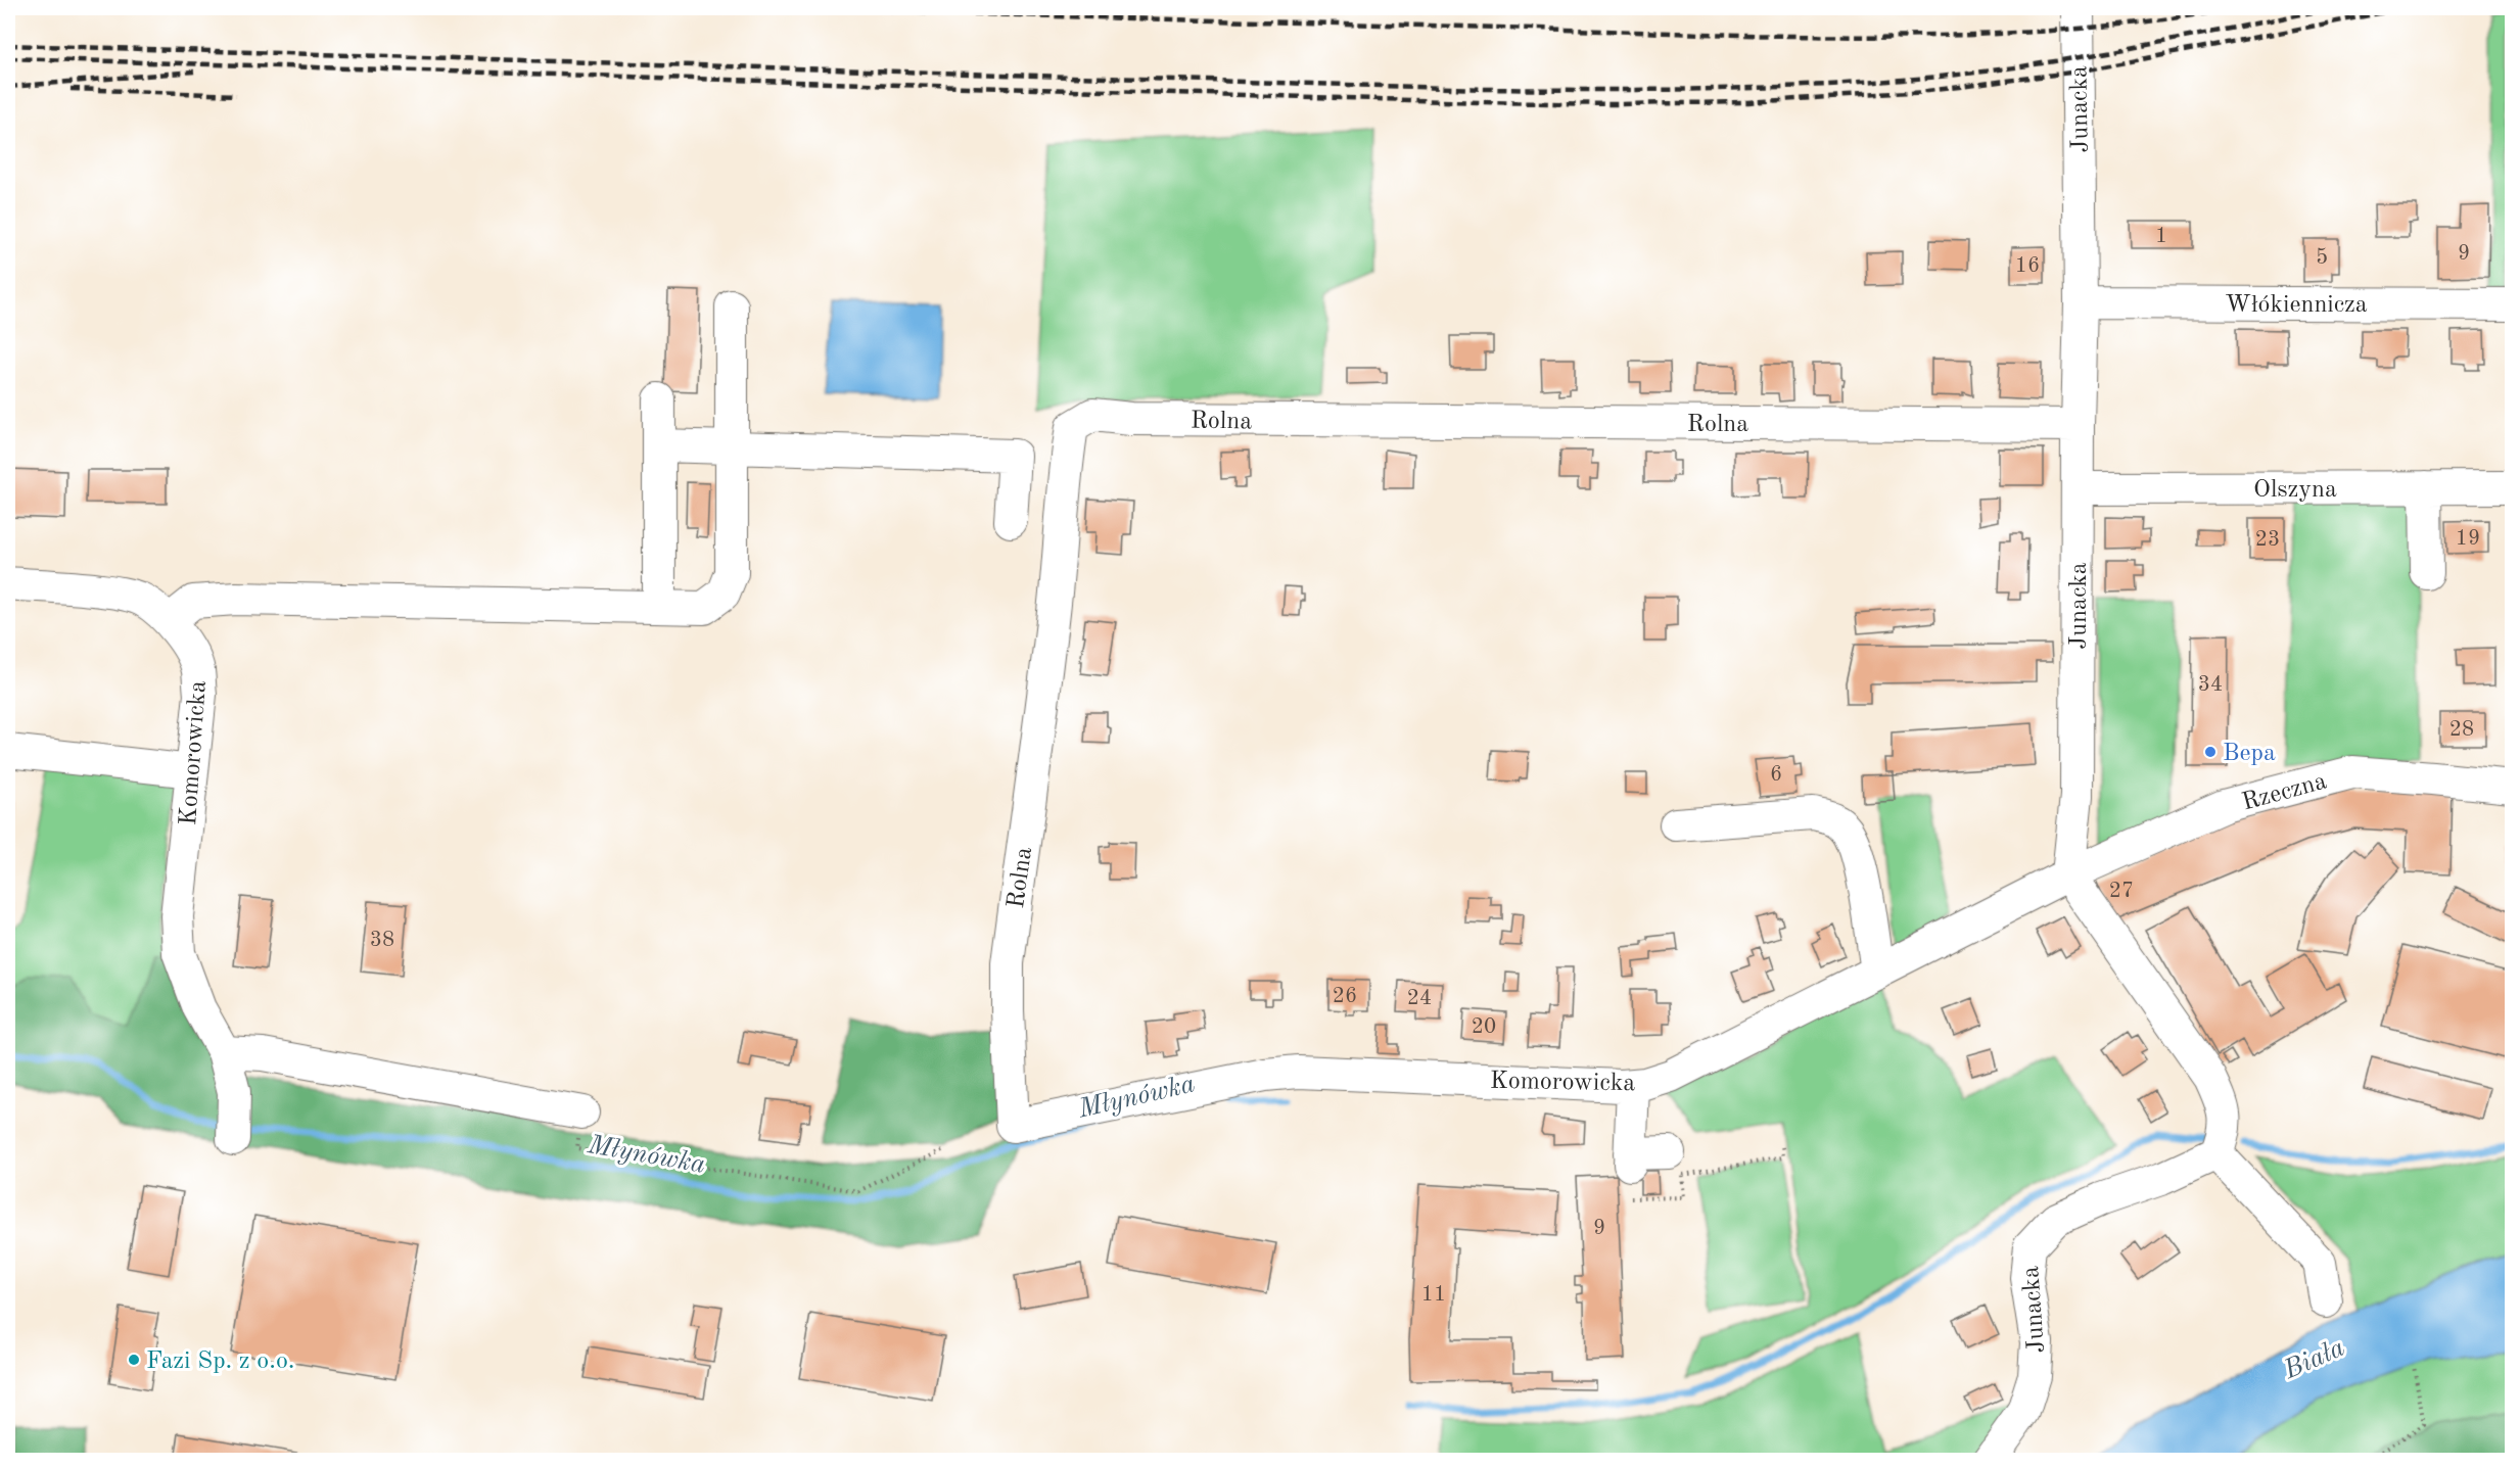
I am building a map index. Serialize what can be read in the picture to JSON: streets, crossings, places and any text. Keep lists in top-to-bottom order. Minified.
{"streets":{"street":["Junacka","Włókiennicza","Rolna","Olszyna","Komorowicka","Rzeczna"]},"crossings":[["Junacka","Włókiennicza"],["Junacka","Rolna"],["Junacka","Olszyna"],["Junacka","Komorowicka"],["Junacka","Rzeczna"],["Rolna","Komorowicka"],["Komorowicka","Rzeczna"]],"water":["Młynówka","Biała"],"places":["Bepa","Fazi Sp. z o.o."],"house_numbers":["1","9","5","16","19","23","34","28","6","27","38","26","24","20","9","11"]}
